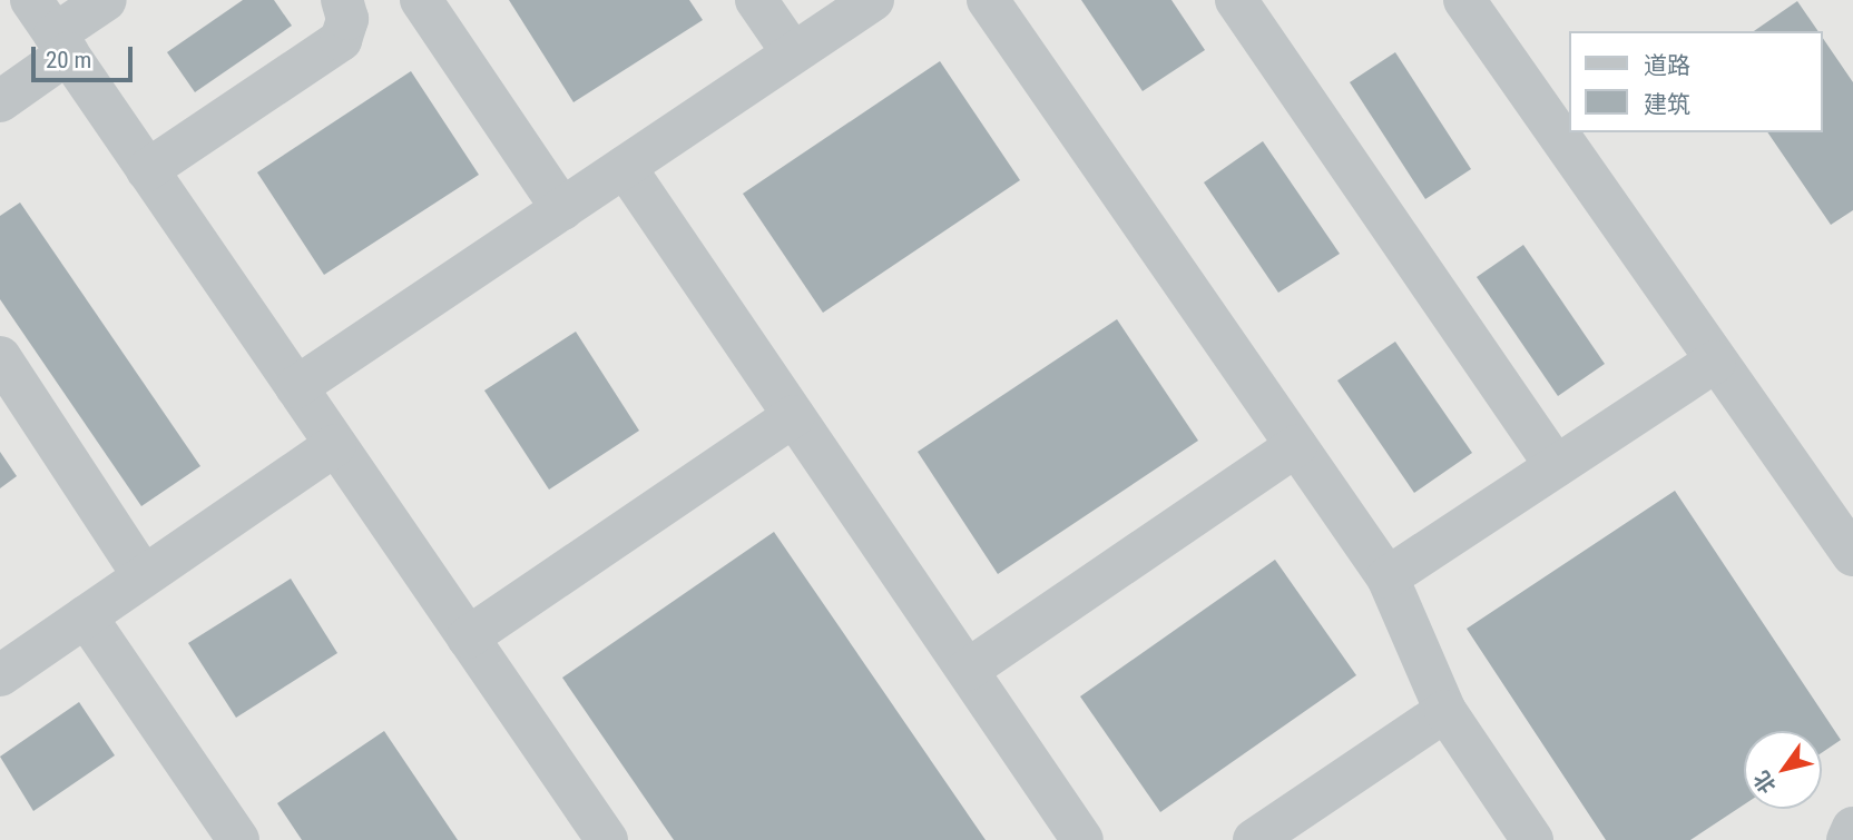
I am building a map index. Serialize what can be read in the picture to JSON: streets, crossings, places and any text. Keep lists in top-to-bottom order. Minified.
{"legend":["道路","建筑"],"scale_bar":"20 m","north":"bottom left"}
